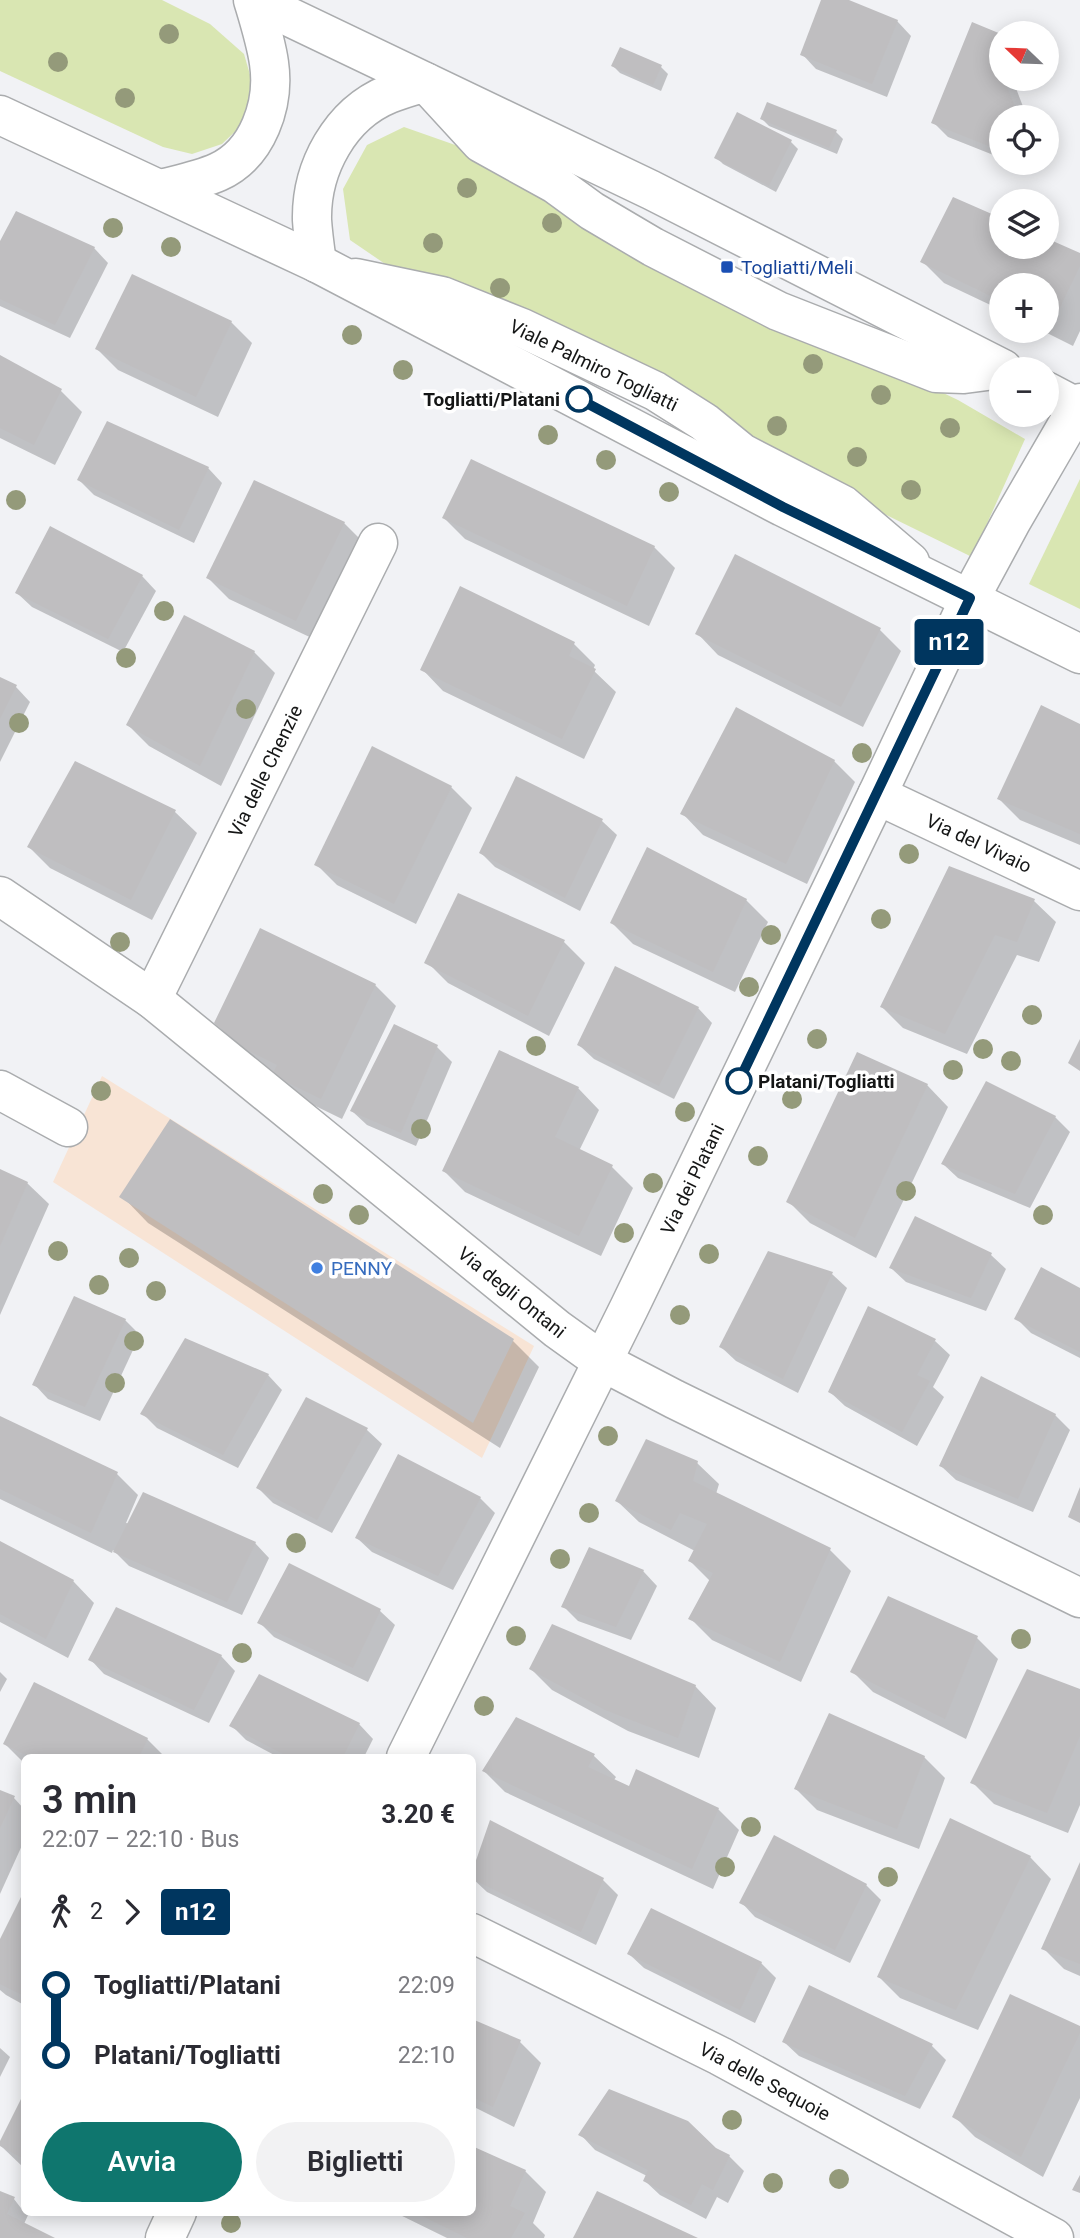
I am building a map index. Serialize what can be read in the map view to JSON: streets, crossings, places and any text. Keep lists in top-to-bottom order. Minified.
{"streets":{"street":["Viale Palmiro Togliatti","Via delle Chenzie","Via del Vivaio","Via dei Platani","Via degli Ontani","Via delle Sequoie"]},"crossings":[["Viale Palmiro Togliatti","Via dei Platani"],["Via delle Chenzie","Via degli Ontani"],["Via del Vivaio","Via dei Platani"],["Via dei Platani","Via degli Ontani"]],"places":{"transit":["Togliatti/Meli"],"other":["Togliatti/Platani","Platani/Togliatti","PENNY"]},"lines":["bus line n12"],"north":"top left","page":{"on_map":"n12","map_buttons":["+","−"],"heading":["3 min","22:07 – 22:10 · Bus","3.20 €"],"legs":["2","n12"],"list":[{"name":"Togliatti/Platani","value":"22:09"},{"name":"Platani/Togliatti","value":"22:10"}],"buttons":["Avvia","Biglietti"]}}
